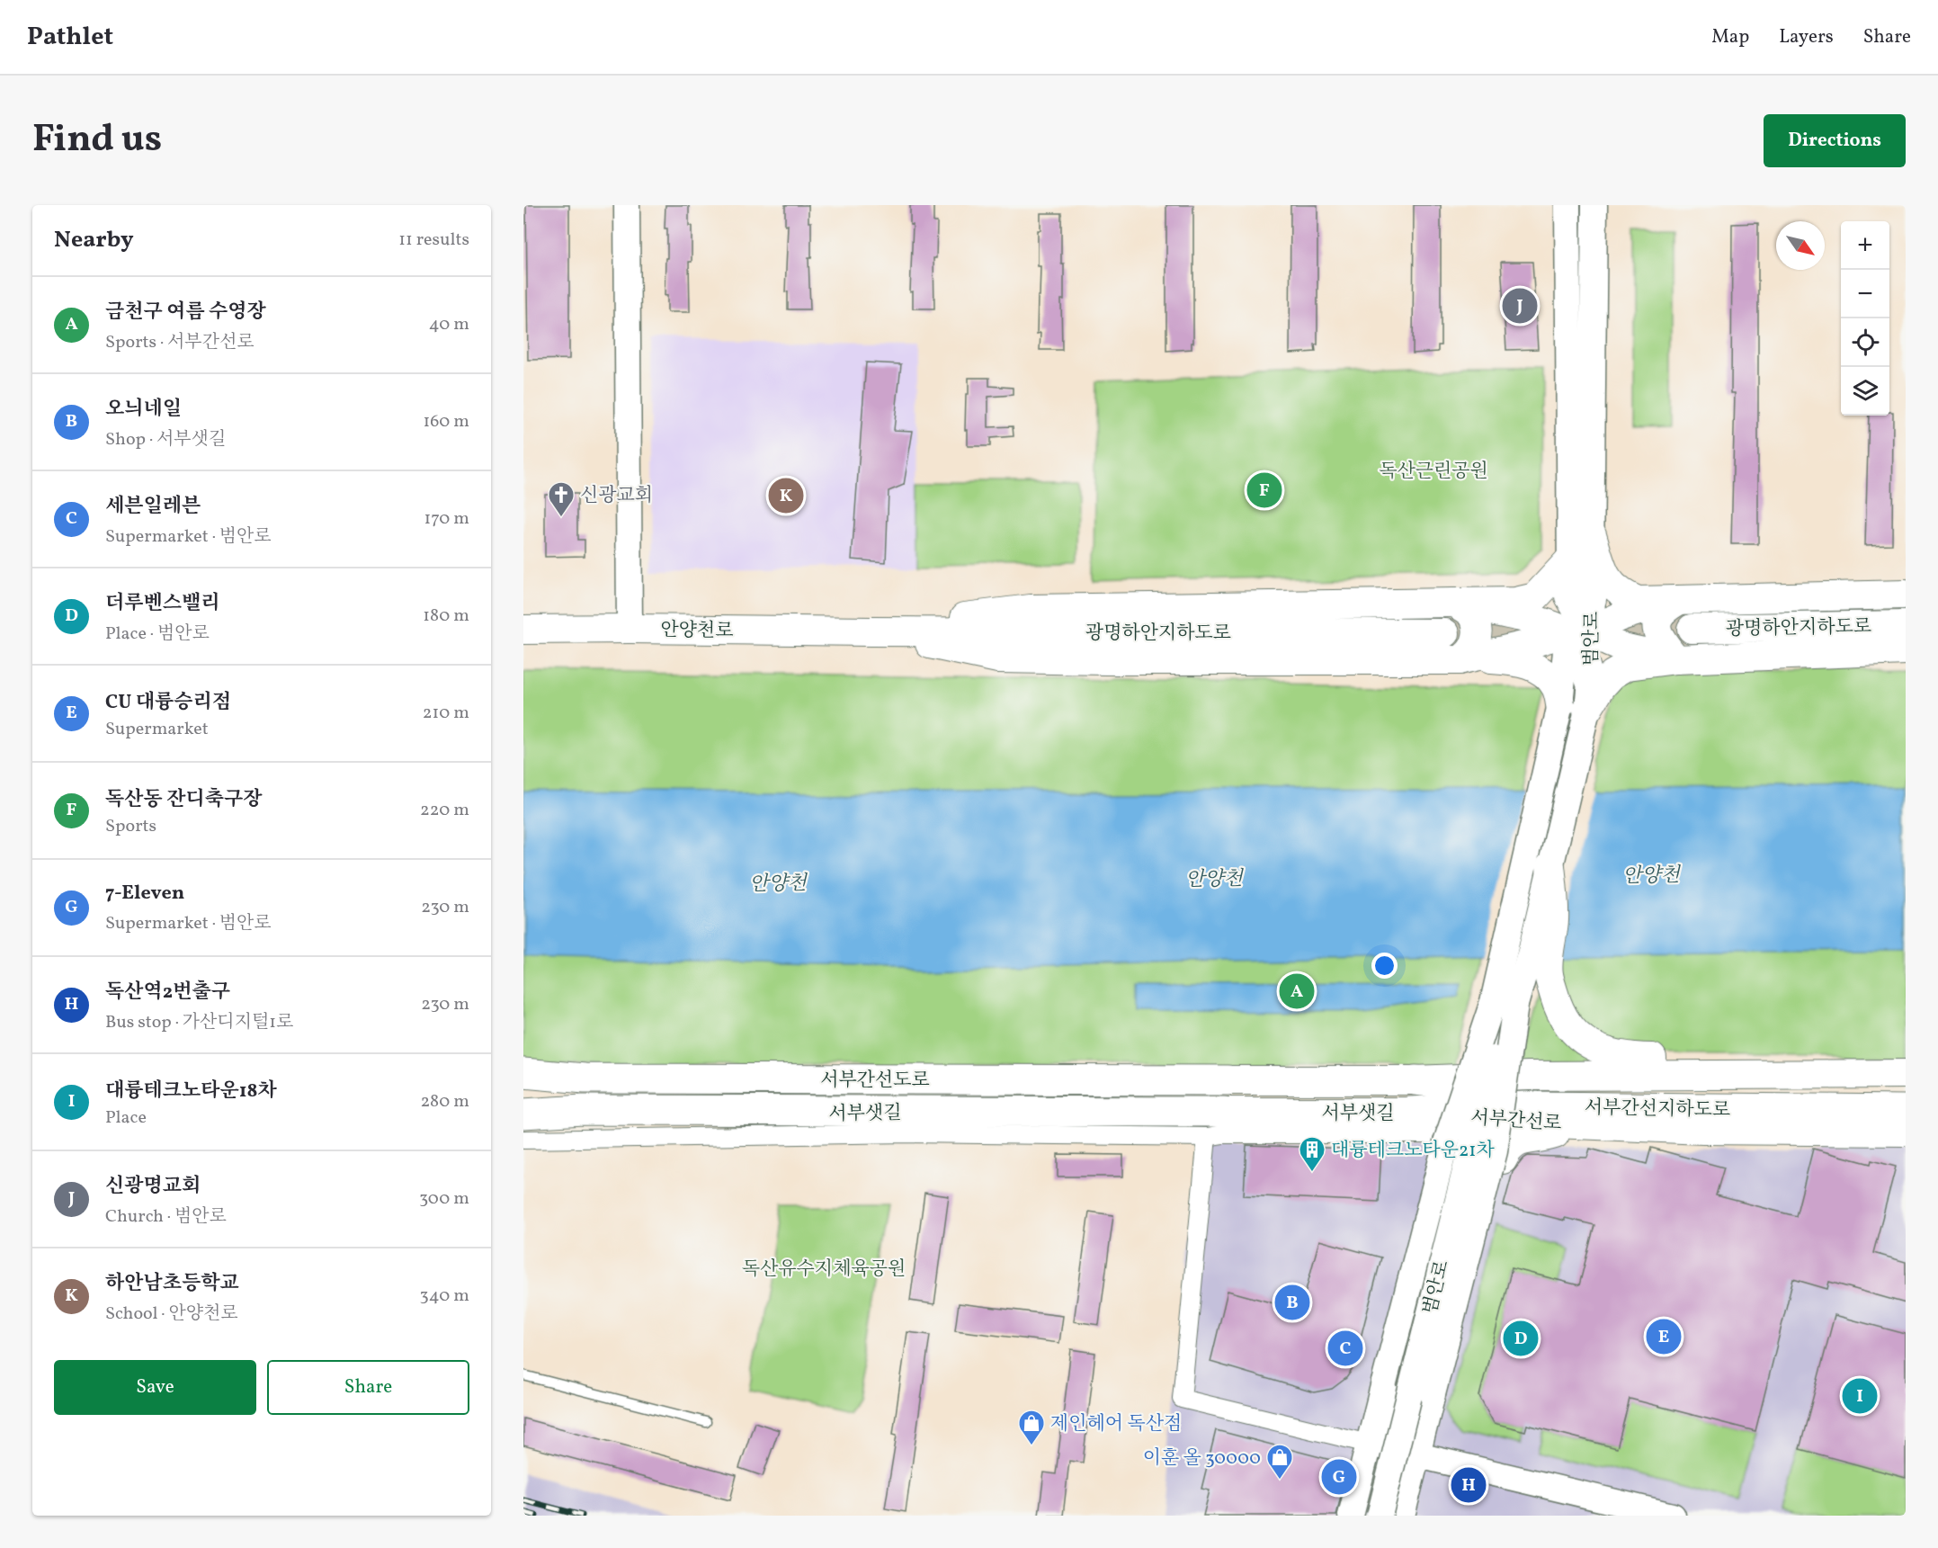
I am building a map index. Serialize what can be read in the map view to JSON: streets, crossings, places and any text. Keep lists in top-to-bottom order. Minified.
{"streets":{"highway":["서부간선도로","서부간선지하도로"],"main road":["광명하안지하도로","안양천로","범안로","서부간선로"],"street":["서부샛길"]},"crossings":[["광명하안지하도로","안양천로"],["서부간선도로","서부간선로"],["서부간선지하도로","서부간선로"]],"water":["안양천"],"parks":["독산근린공원","독산유수지체육공원"],"places":{"church":["신광교회"],"building":["대륭테크노타운21차"],"shop":["제인헤어 독산점","이훈 올 30000"]},"north":"bottom right","page":{"header":"Pathlet","nav":["Map","Layers","Share"],"title":"Find us","buttons":["Directions",["Save","Share"]],"heading":["Nearby","11 results"],"map_buttons":["+","−"],"list":[{"mark":"A","name":"금천구 여름 수영장","note":"Sports · 서부간선로","value":"40 m"},{"mark":"B","name":"오늬네일","note":"Shop · 서부샛길","value":"160 m"},{"mark":"C","name":"세븐일레븐","note":"Supermarket · 범안로","value":"170 m"},{"mark":"D","name":"더루벤스밸리","note":"Place · 범안로","value":"180 m"},{"mark":"E","name":"CU 대륭승리점","note":"Supermarket","value":"210 m"},{"mark":"F","name":"독산동 잔디축구장","note":"Sports","value":"220 m"},{"mark":"G","name":"7-Eleven","note":"Supermarket · 범안로","value":"230 m"},{"mark":"H","name":"독산역2번출구","note":"Bus stop · 가산디지털1로","value":"230 m"},{"mark":"I","name":"대륭테크노타운18차","note":"Place","value":"280 m"},{"mark":"J","name":"신광명교회","note":"Church · 범안로","value":"300 m"},{"mark":"K","name":"하안남초등학교","note":"School · 안양천로","value":"340 m"}],"pins":["J","F","K","A","B","E","D","C","I","G","H"]}}
